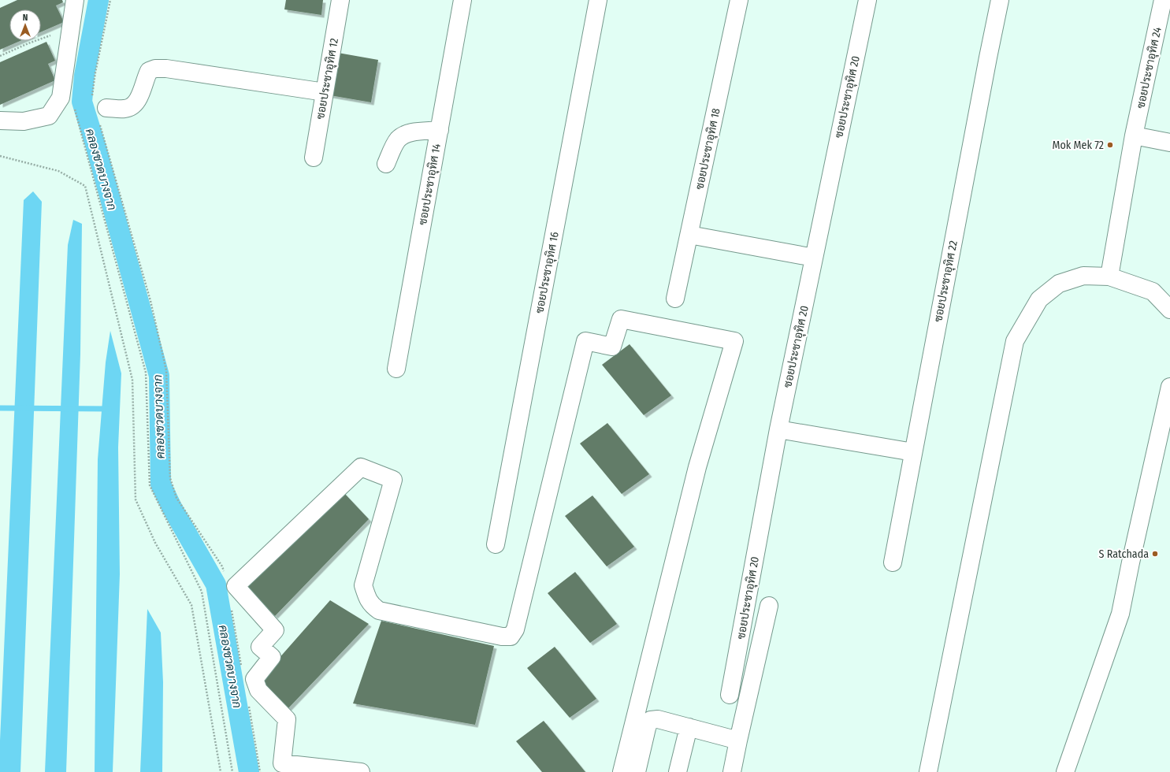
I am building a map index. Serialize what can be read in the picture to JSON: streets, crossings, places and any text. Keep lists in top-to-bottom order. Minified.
{"streets":{"street":["ซอยประชาอุทิศ 24","ซอยประชาอุทิศ 12","ซอยประชาอุทิศ 20","ซอยประชาอุทิศ 18","ซอยประชาอุทิศ 14","ซอยประชาอุทิศ 16","ซอยประชาอุทิศ 22"]},"water":["คลองชวดบางจาก"],"places":["Mok Mek 72","S Ratchada"],"north":"top"}
